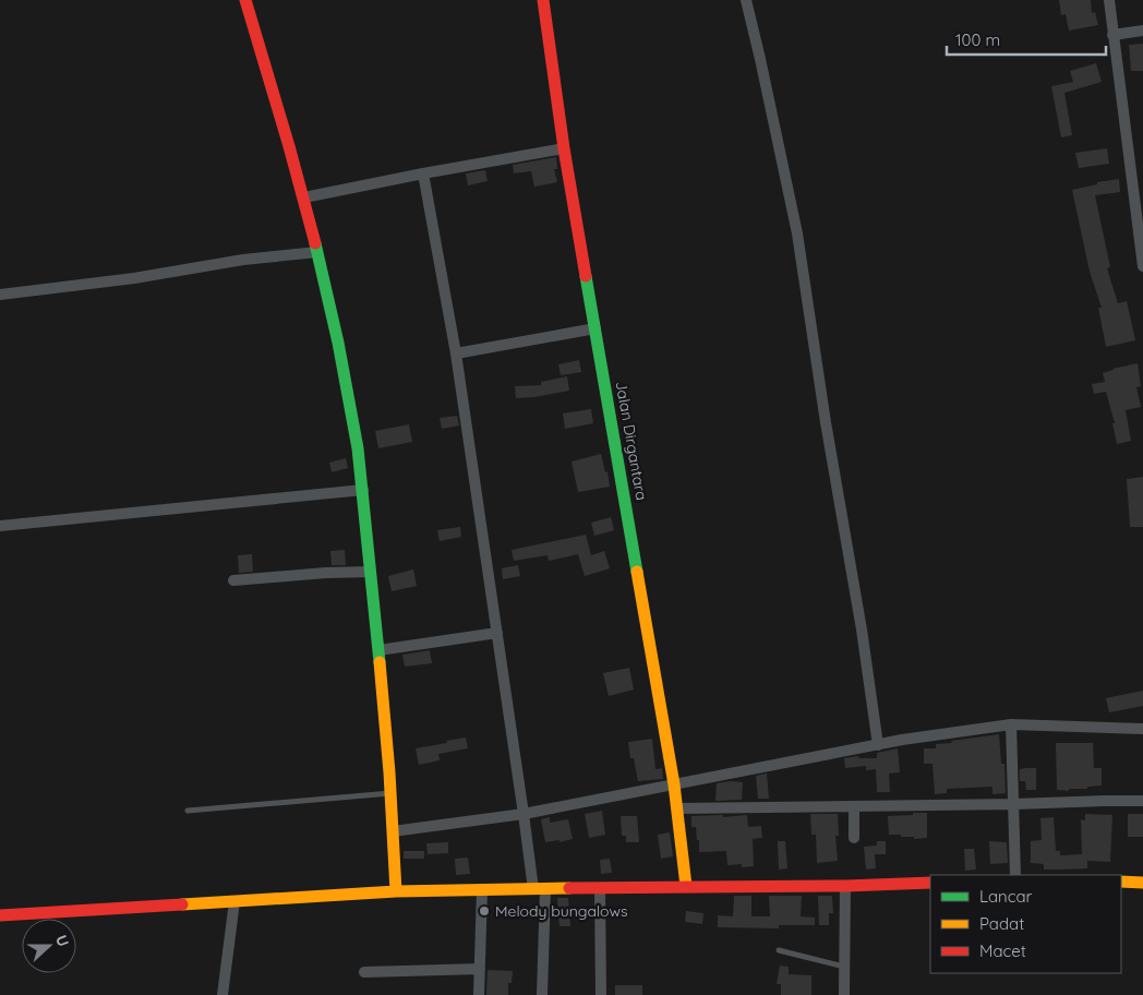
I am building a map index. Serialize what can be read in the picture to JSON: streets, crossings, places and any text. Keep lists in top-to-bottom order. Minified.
{"streets":{"street":["Jalan Dirgantara"]},"places":["Melody bungalows"],"legend":["Lancar","Padat","Macet"],"scale_bar":"100 m","north":"right"}
